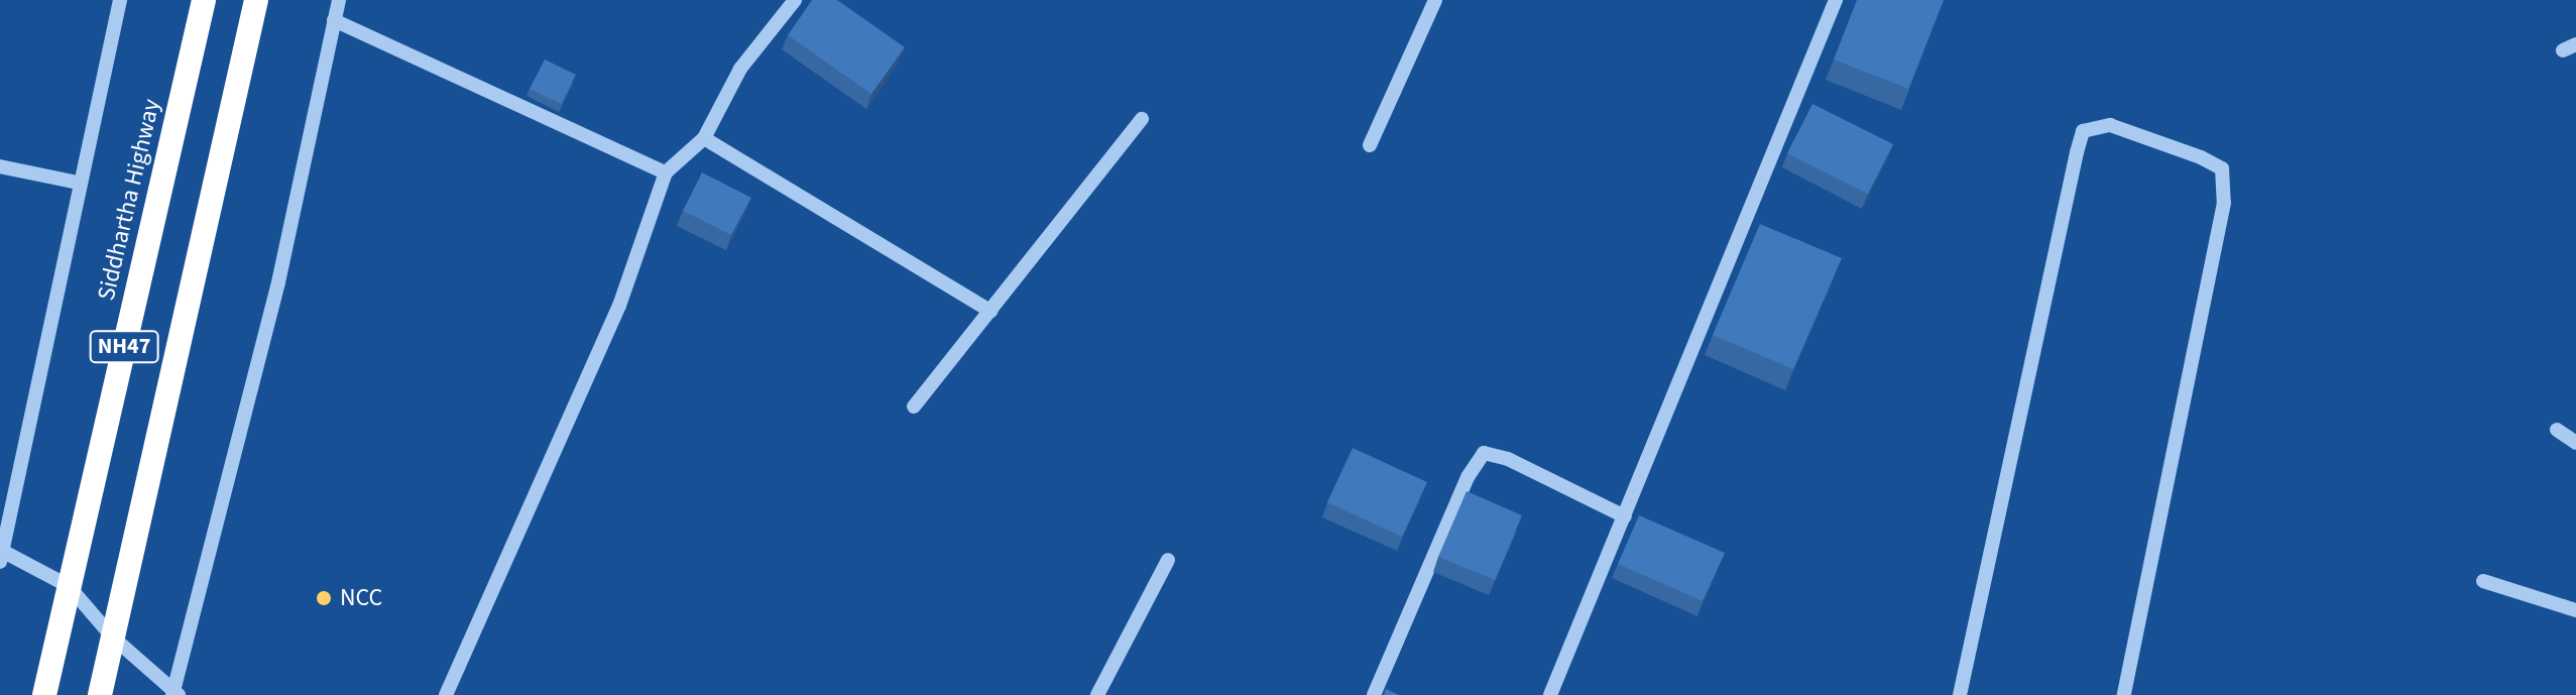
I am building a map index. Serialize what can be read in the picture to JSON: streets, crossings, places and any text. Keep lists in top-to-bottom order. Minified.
{"streets":{"highway":["Siddhartha Highway","NH47"]},"places":["NCC"]}
